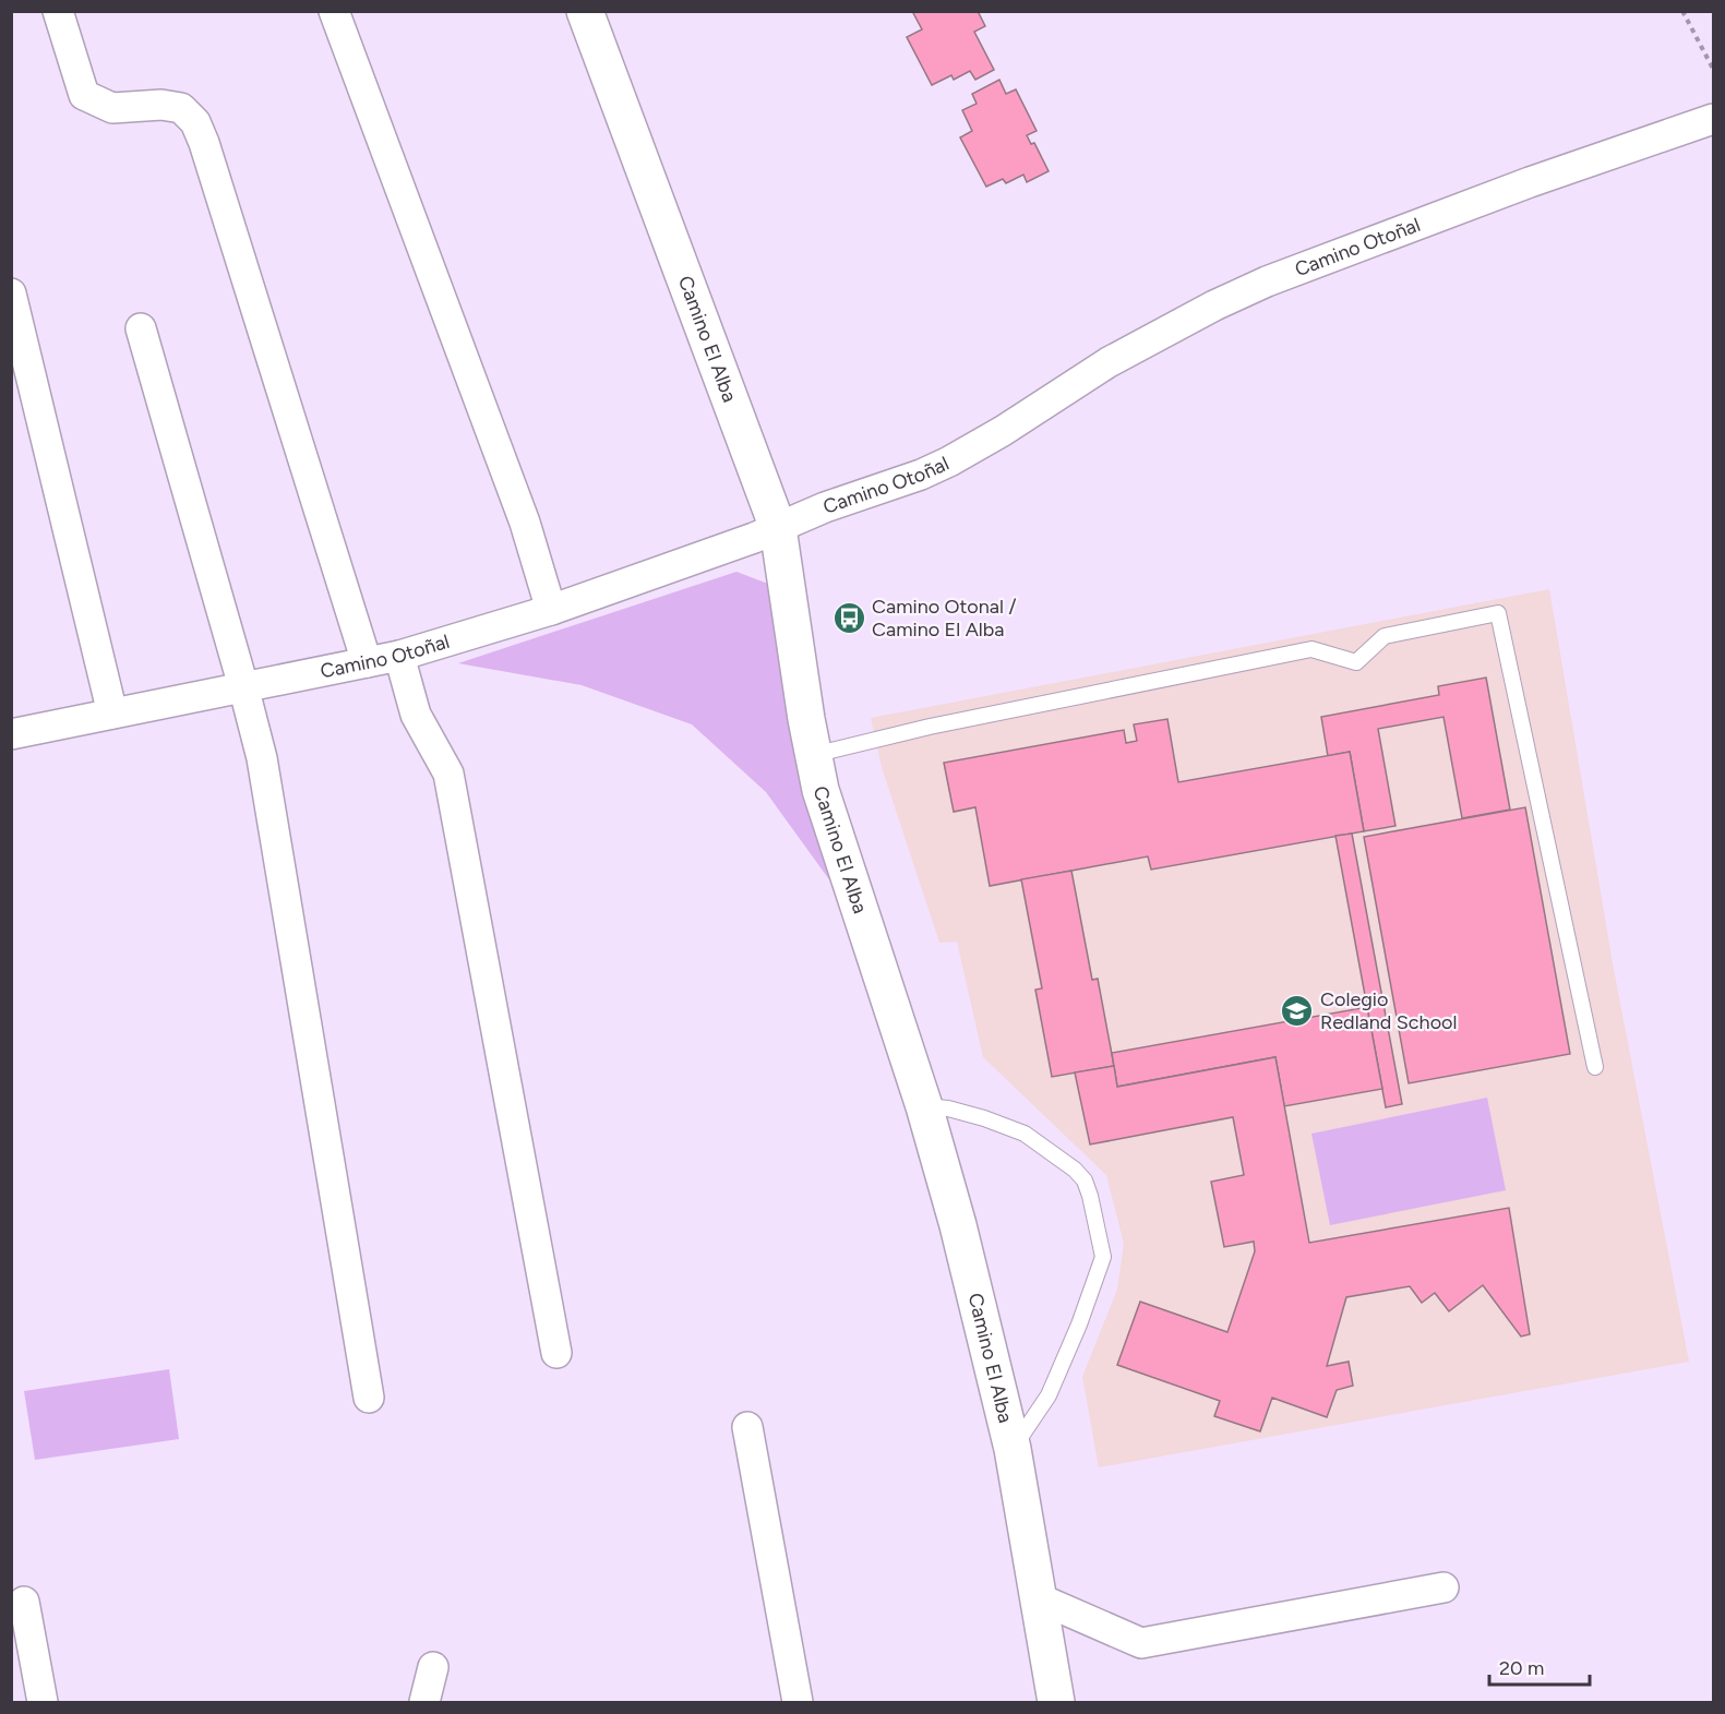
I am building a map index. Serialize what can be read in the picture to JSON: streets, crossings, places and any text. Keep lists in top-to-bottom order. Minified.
{"streets":{"main road":["Camino El Alba"],"street":["Camino Otoñal"]},"crossings":[["Camino Otoñal","Camino El Alba"]],"places":{"bus stop":["Camino Otonal / Camino El Alba"],"school or university":["Colegio Redland School"]},"scale_bar":"20 m"}
